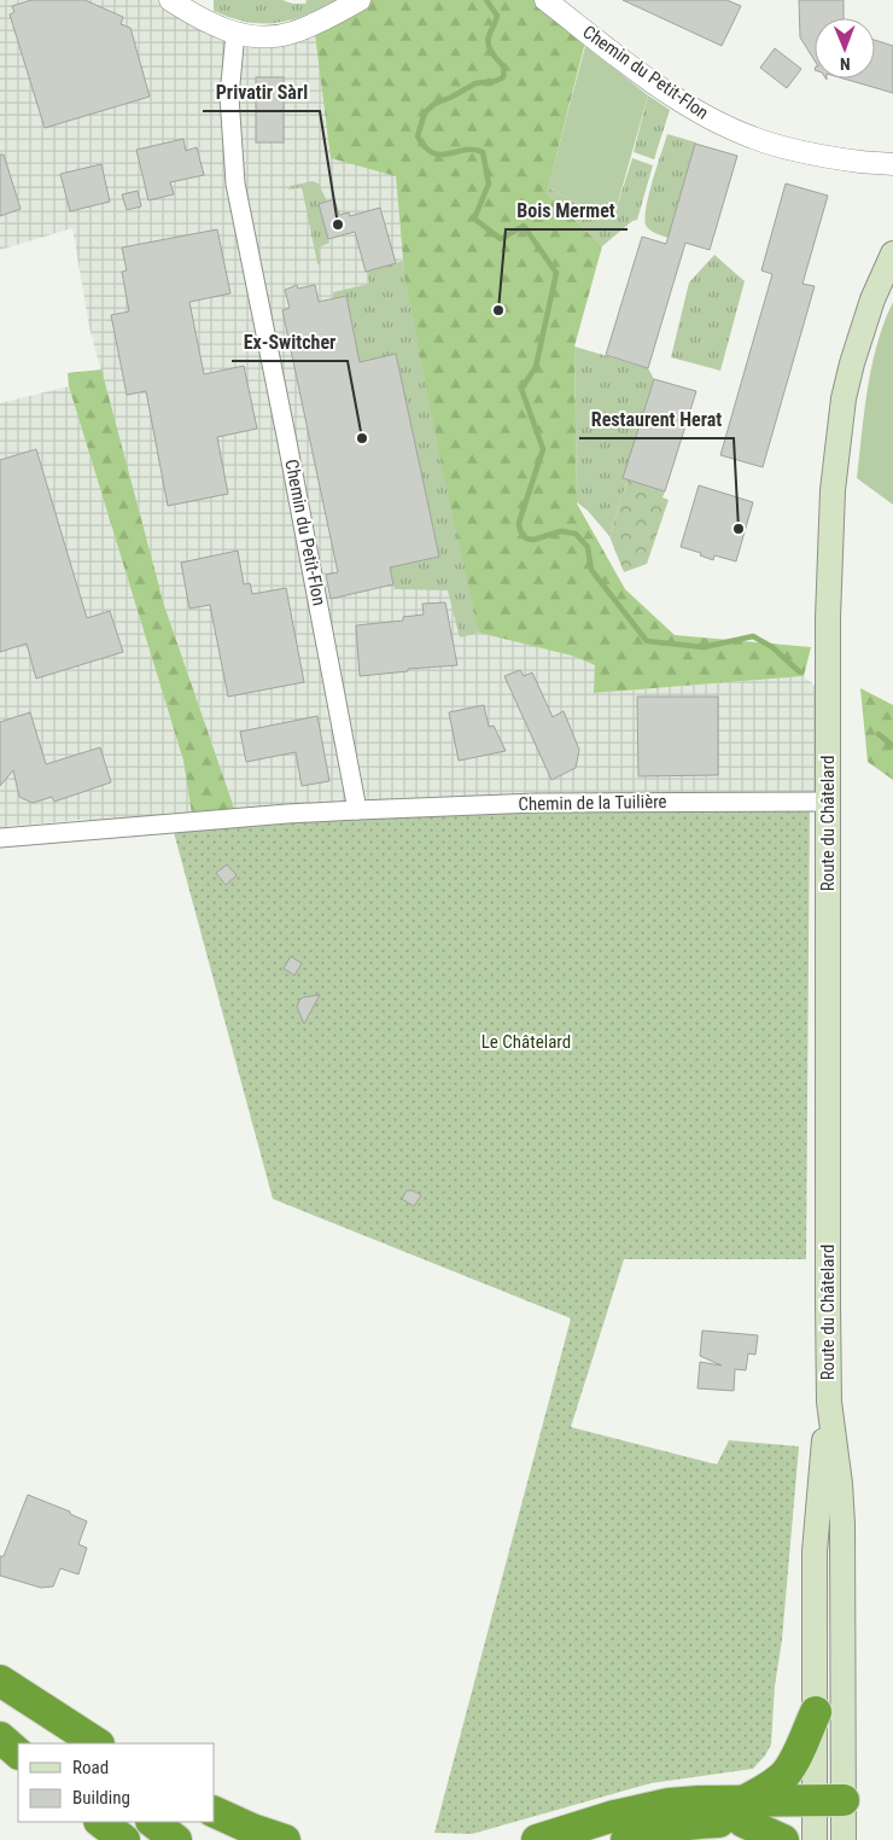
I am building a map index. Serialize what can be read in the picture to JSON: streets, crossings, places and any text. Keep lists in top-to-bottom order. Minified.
{"streets":{"main road":["Route du Châtelard"],"street":["Chemin du Petit-Flon","Chemin de la Tuilière"]},"crossings":[["Chemin du Petit-Flon","Chemin de la Tuilière"],["Chemin de la Tuilière","Route du Châtelard"]],"parks":["Le Châtelard"],"places":["Privatir Sàrl","Bois Mermet","Ex-Switcher","Restaurent Herat"],"legend":["Road","Building"],"north":"bottom"}
